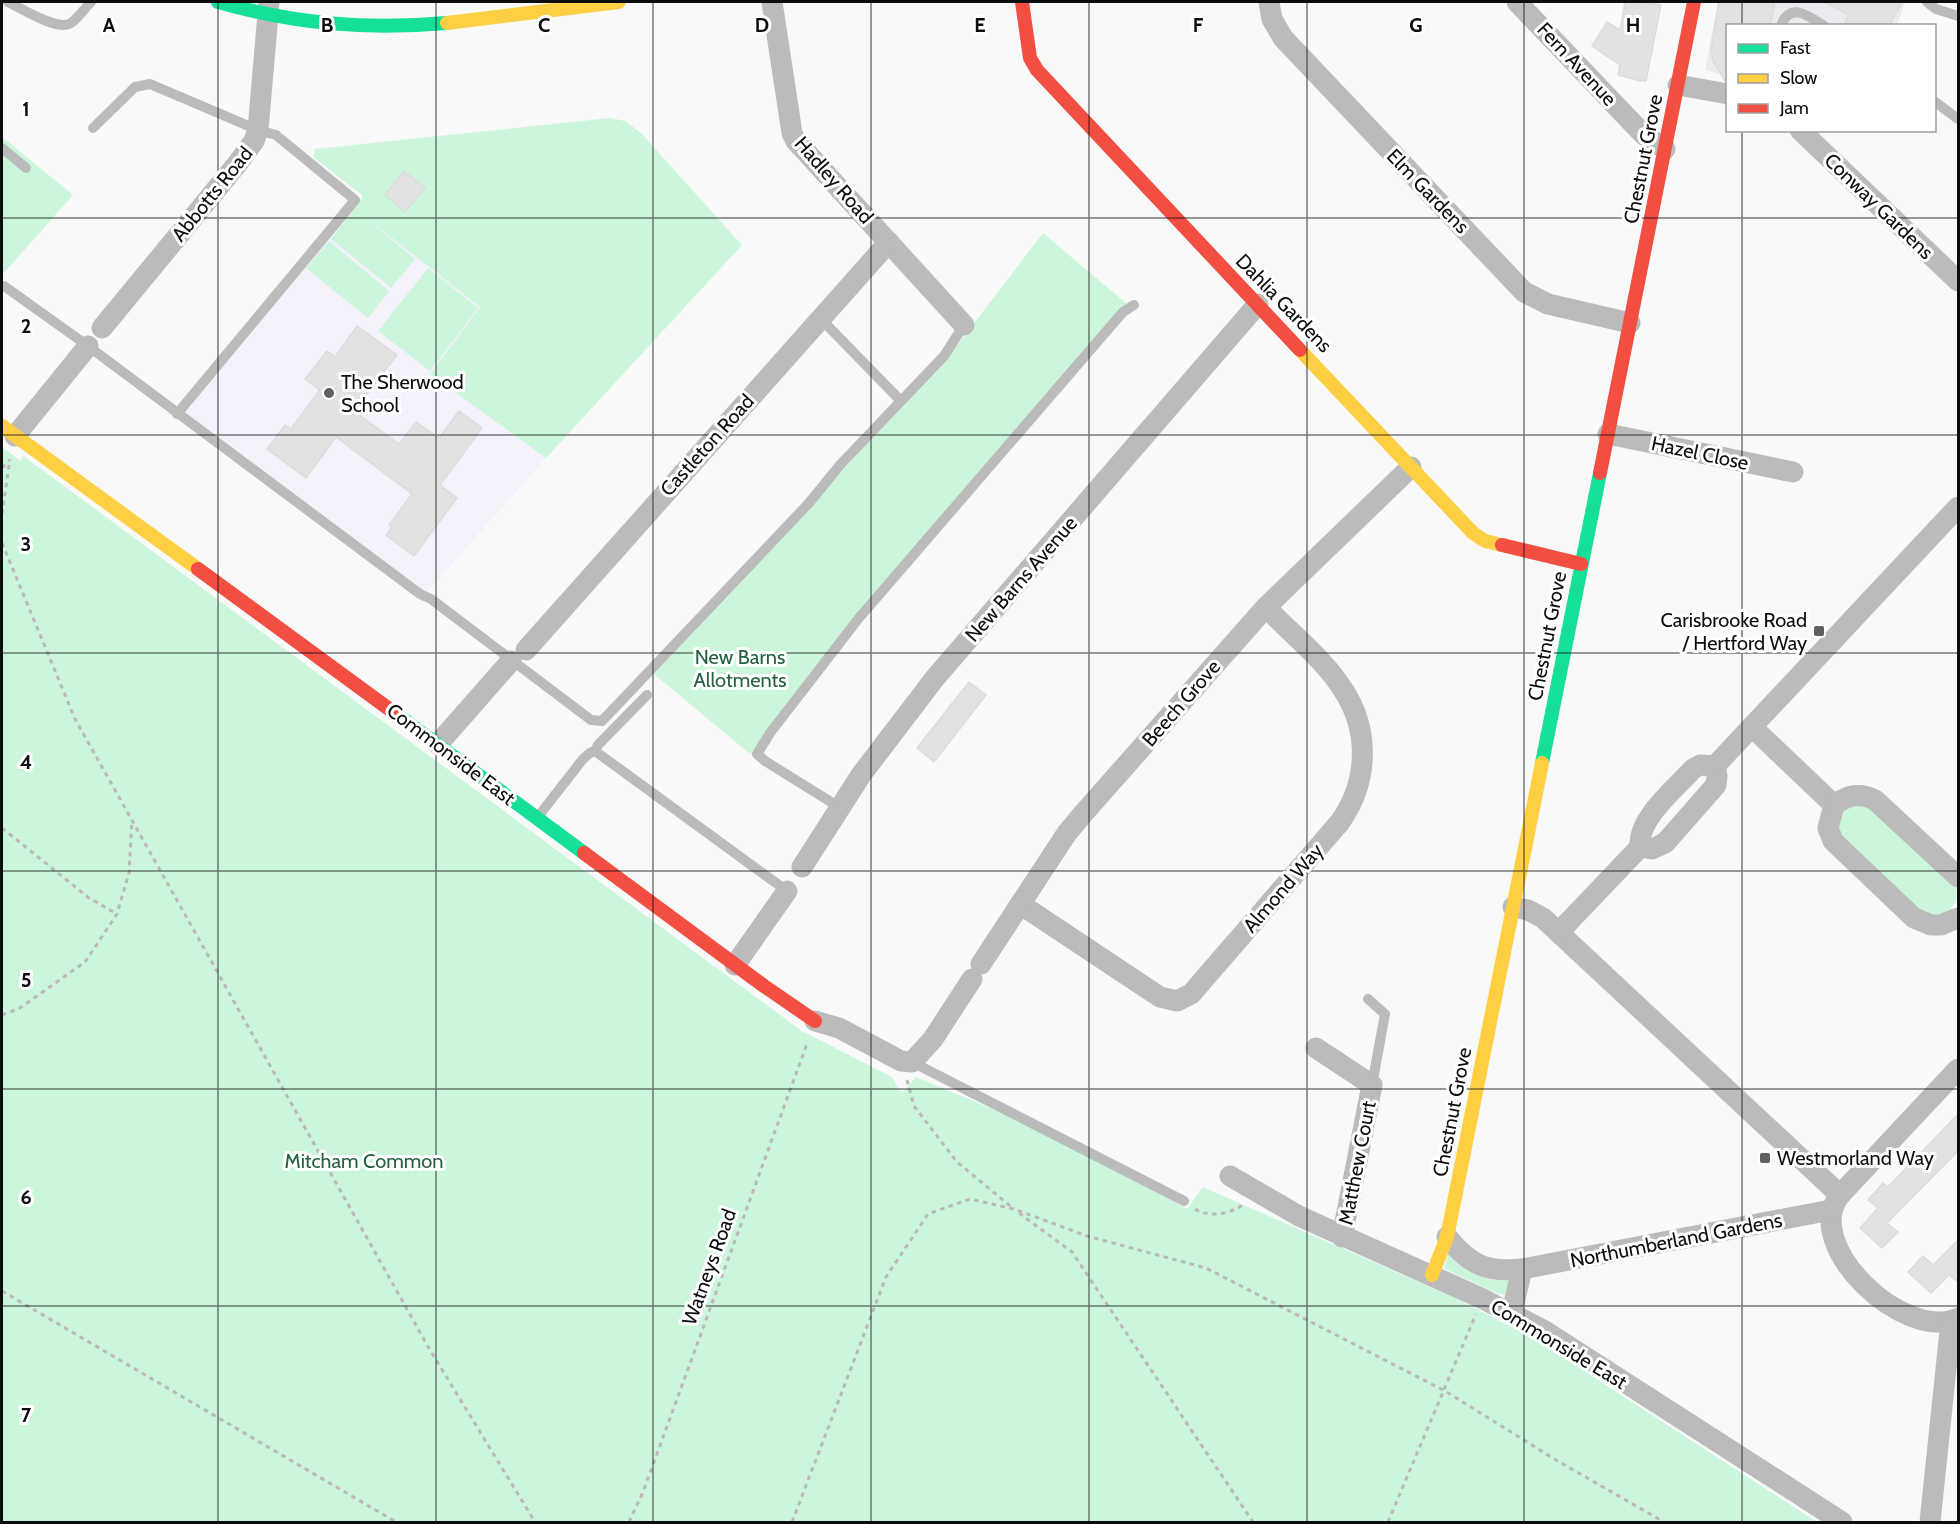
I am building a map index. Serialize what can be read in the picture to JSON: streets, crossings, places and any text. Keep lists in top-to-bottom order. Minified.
{"streets":{"street":["Fern Avenue","Chestnut Grove","Hadley Road","Elm Gardens","Abbotts Road","Conway Gardens","Dahlia Gardens","Castleton Road","Hazel Close","New Barns Avenue","Beech Grove","Commonside East","Almond Way","Matthew Court","Northumberland Gardens"],"path":["Watneys Road"]},"crossings":[["Fern Avenue","Chestnut Grove"],["Chestnut Grove","Elm Gardens"],["Chestnut Grove","Dahlia Gardens"],["Chestnut Grove","Hazel Close"],["Chestnut Grove","Commonside East"],["Chestnut Grove","Northumberland Gardens"],["Hadley Road","Castleton Road"],["Dahlia Gardens","New Barns Avenue"],["Dahlia Gardens","Beech Grove"],["Castleton Road","Commonside East"],["Beech Grove","Commonside East"],["Beech Grove","Almond Way"],["Commonside East","Matthew Court"],["Commonside East","Watneys Road"]],"parks":["New Barns Allotments","Mitcham Common"],"places":{"other":["The Sherwood School"],"transit":["Carisbrooke Road / Hertford Way","Westmorland Way"]},"legend":["Fast","Slow","Jam"],"grid":{"columns":["A","B","C","D","E","F","G","H"],"rows":["1","2","3","4","5","6","7"]}}
